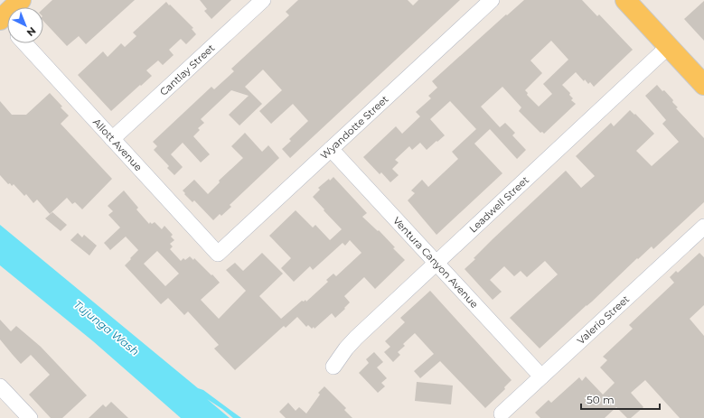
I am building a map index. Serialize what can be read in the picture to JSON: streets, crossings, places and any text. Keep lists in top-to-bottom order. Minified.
{"streets":{"street":["Cantlay Street","Wyandotte Street","Allott Avenue","Leadwell Street","Ventura Canyon Avenue","Valerio Street"]},"crossings":[["Cantlay Street","Allott Avenue"],["Wyandotte Street","Allott Avenue"],["Wyandotte Street","Ventura Canyon Avenue"],["Leadwell Street","Ventura Canyon Avenue"],["Ventura Canyon Avenue","Valerio Street"]],"water":["Tujunga Wash"],"scale_bar":"50 m","north":"bottom right"}
